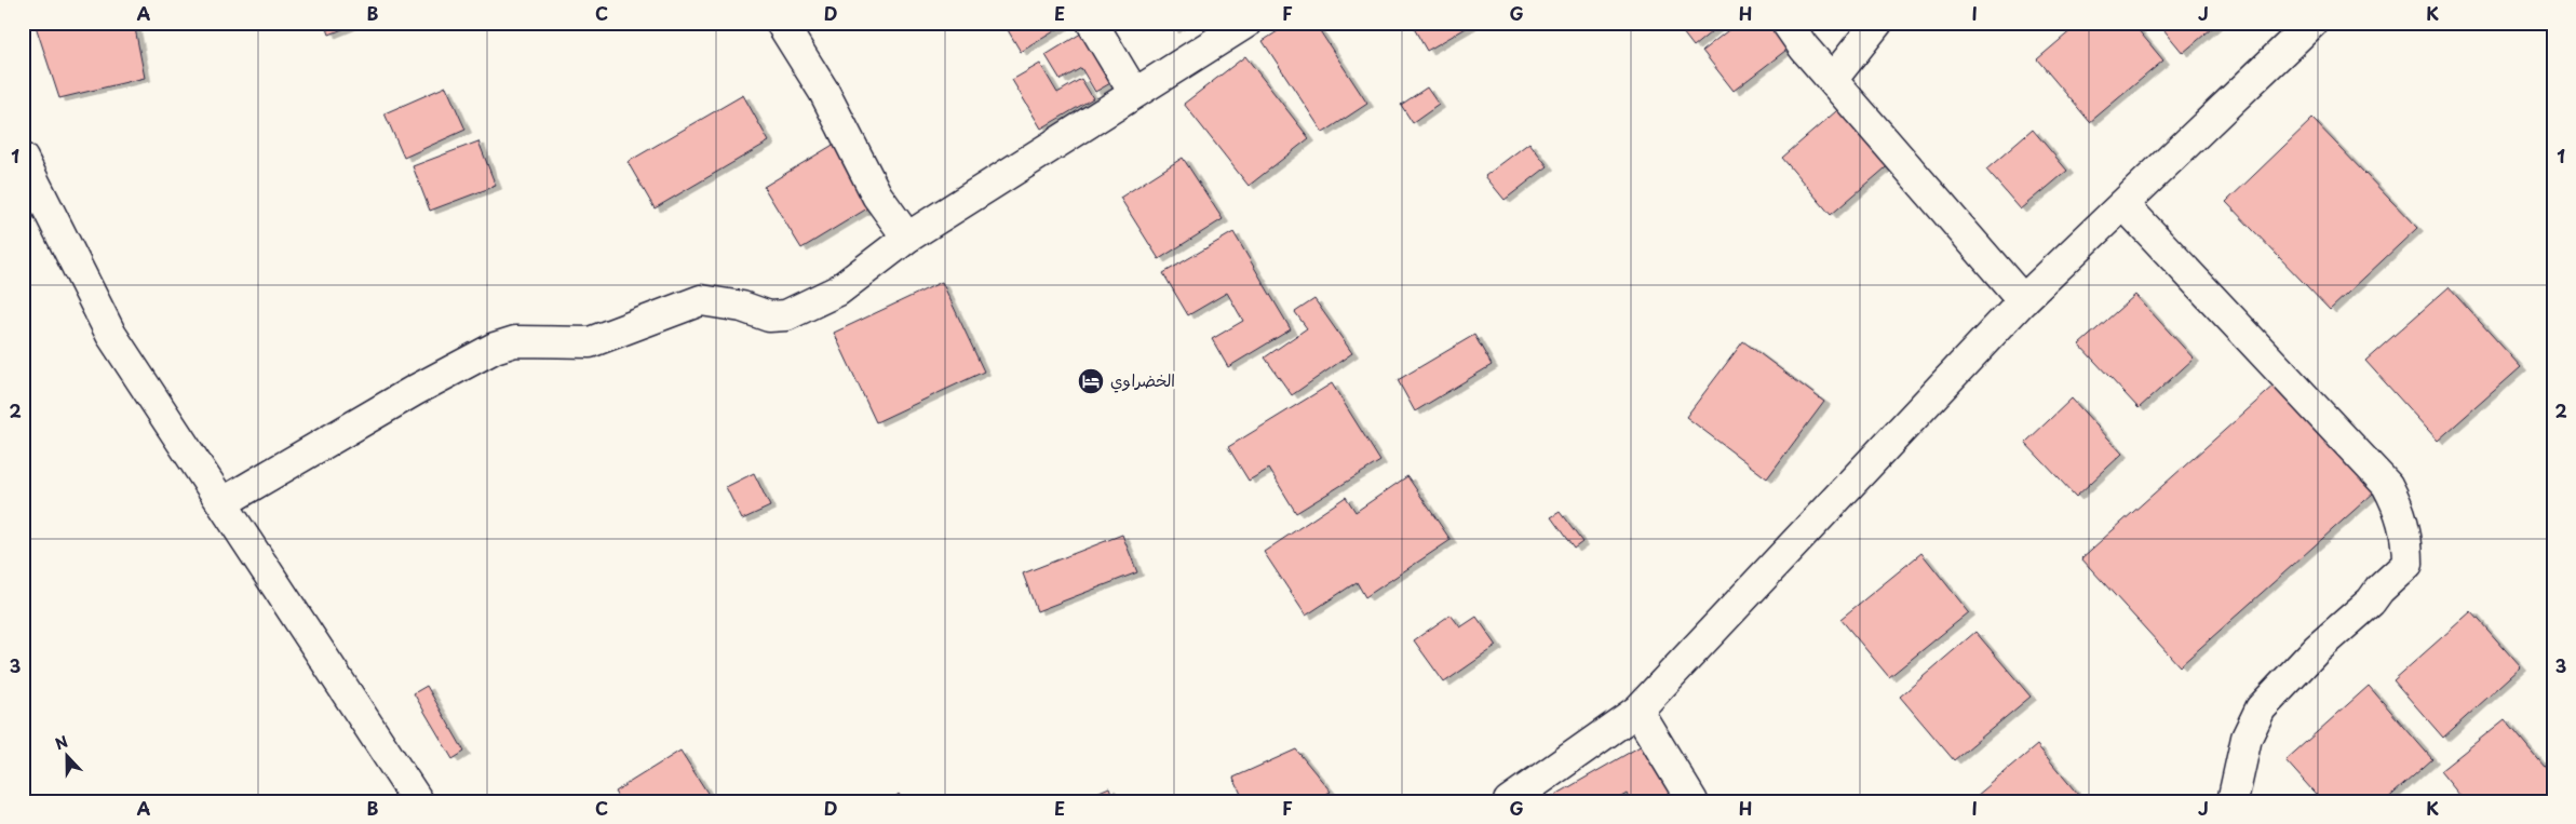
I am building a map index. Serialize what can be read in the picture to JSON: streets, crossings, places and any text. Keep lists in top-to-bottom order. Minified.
{"places":{"hotel":["الخضراوي"]},"north":"top","grid":{"columns":["A","B","C","D","E","F","G","H","I","J","K"],"rows":["1","2","3"]}}
